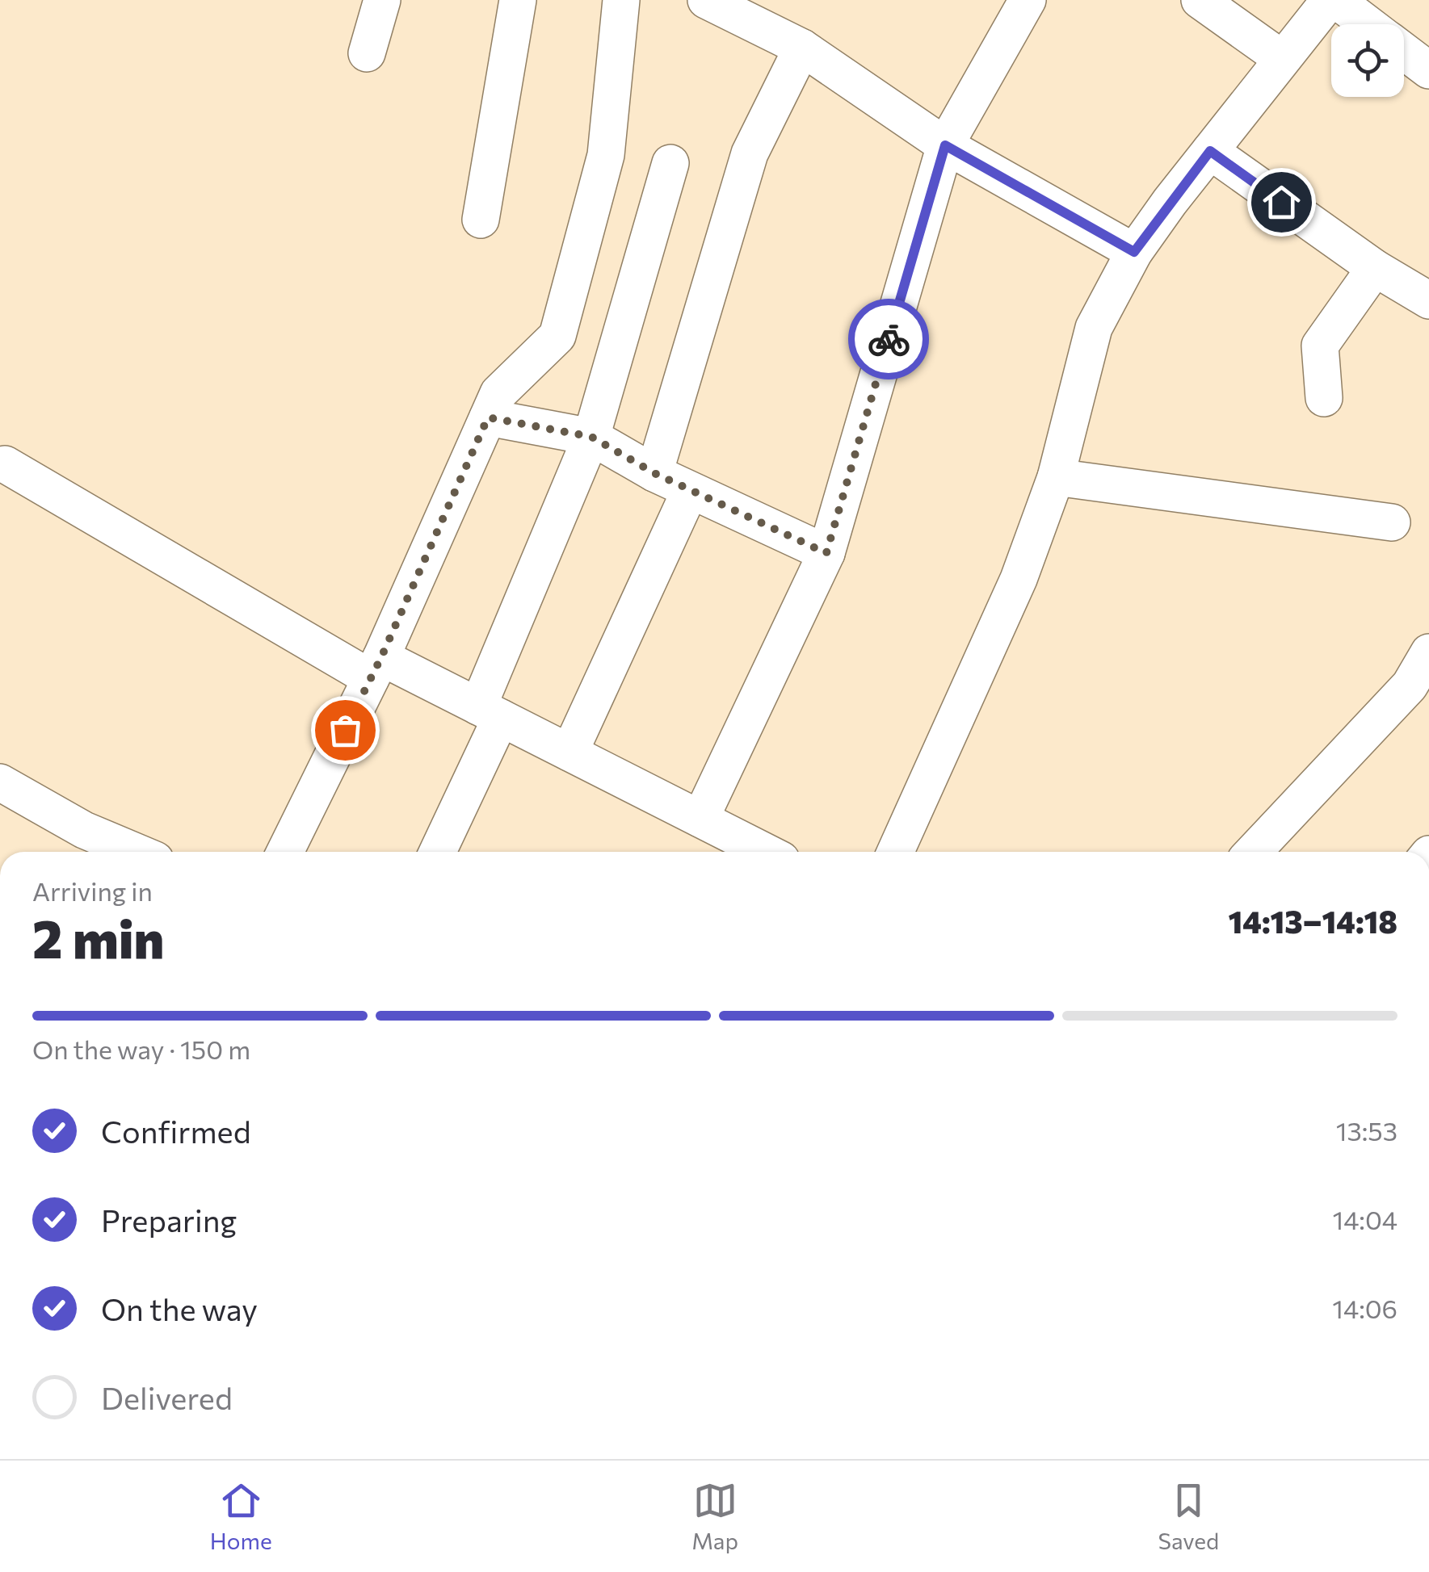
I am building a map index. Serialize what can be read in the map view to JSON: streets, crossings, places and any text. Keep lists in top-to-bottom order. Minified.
{"page":{"heading":["2 min","Arriving in","14:13–14:18"],"bar":"On the way · 150 m","list":[["Confirmed","13:53"],["Preparing","14:04"],["On the way","14:06"],"Delivered"],"tabs":["Home","Map","Saved"]}}
